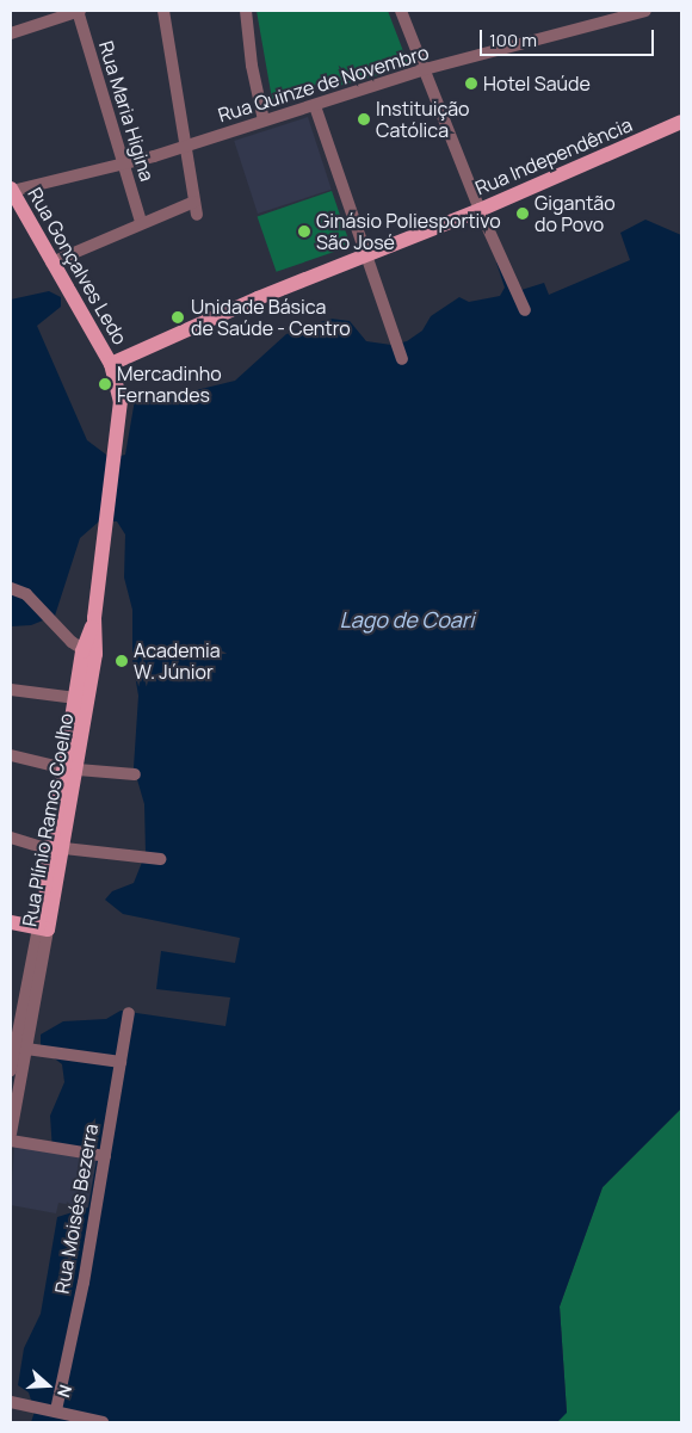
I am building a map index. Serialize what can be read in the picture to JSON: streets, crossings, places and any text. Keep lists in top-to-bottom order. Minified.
{"streets":{"main road":["Rua Independência","Rua Gonçalves Ledo","Rua Plínio Ramos Coelho"],"street":["Rua Quinze de Novembro","Rua Maria Higina","Rua Moisés Bezerra"]},"crossings":[["Rua Quinze de Novembro","Rua Maria Higina"],["Rua Quinze de Novembro","Rua Gonçalves Ledo"],["Rua Independência","Rua Gonçalves Ledo"],["Rua Gonçalves Ledo","Rua Plínio Ramos Coelho"]],"water":["Lago de Coari"],"places":["Hotel Saúde","Instituição Católica","Gigantão do Povo","Ginásio Poliesportivo São José","Unidade Básica de Saúde - Centro","Mercadinho Fernandes","Academia W. Júnior"],"scale_bar":"100 m","north":"right"}
